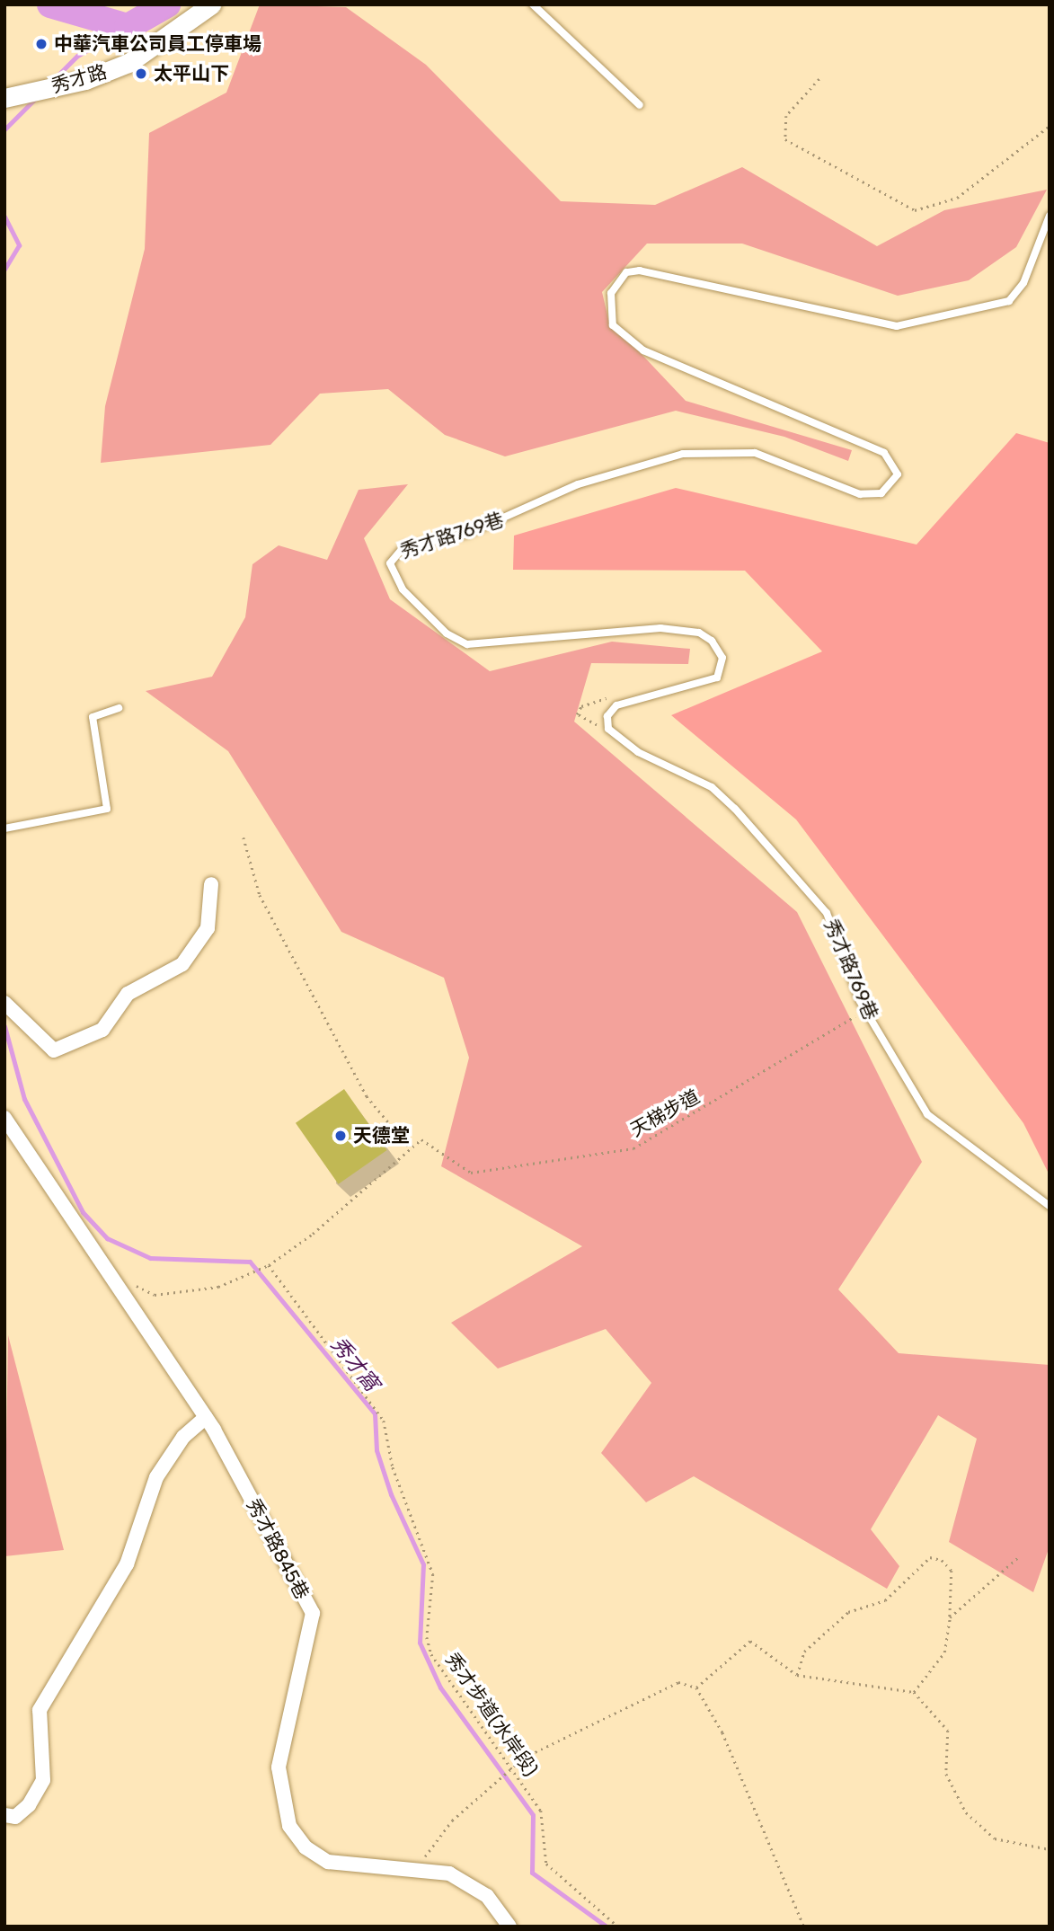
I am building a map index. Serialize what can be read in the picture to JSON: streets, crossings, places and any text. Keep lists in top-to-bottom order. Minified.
{"streets":{"main road":["秀才路"],"street":["秀才路845巷"],"lane":["秀才路769巷"],"path":["天梯步道","秀才步道(水岸段)"]},"crossings":[["秀才路769巷","天梯步道"]],"water":["秀才窩"],"places":["中華汽車公司員工停車場","太平山下","天德堂"]}
